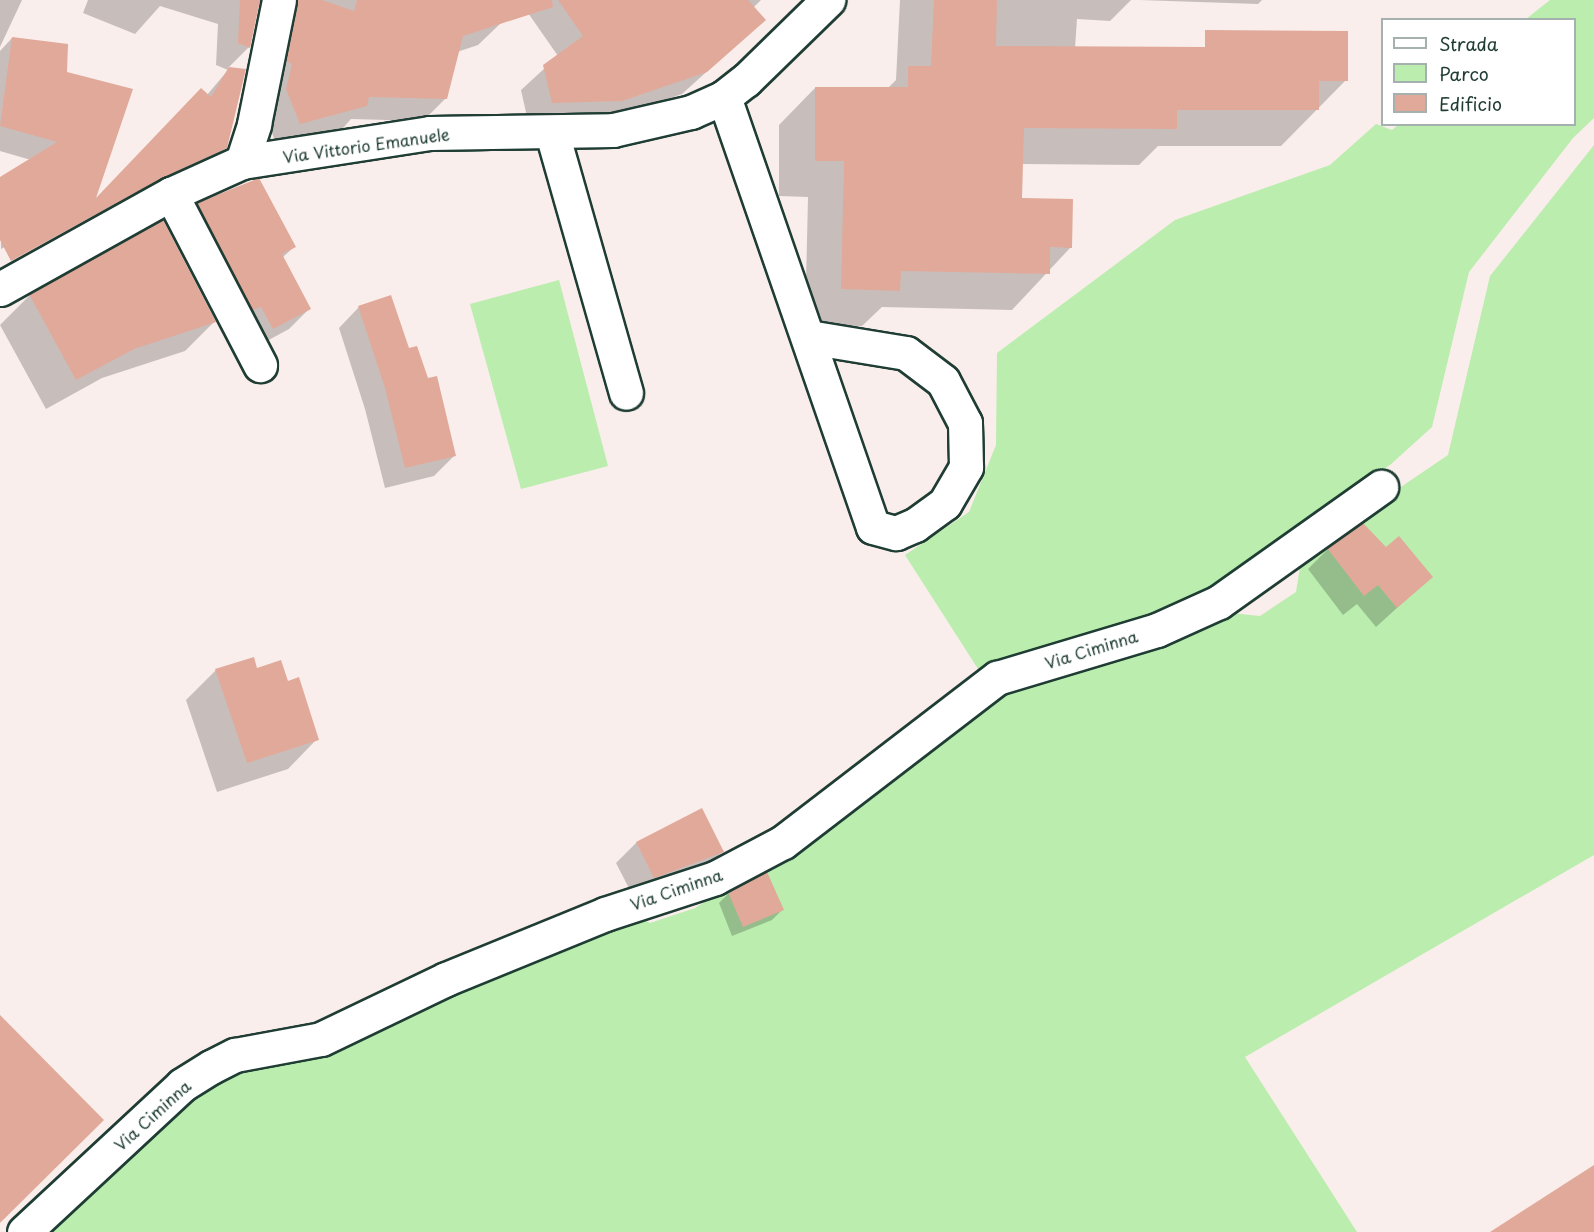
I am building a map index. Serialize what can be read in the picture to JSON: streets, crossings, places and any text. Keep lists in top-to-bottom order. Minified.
{"streets":{"street":["Via Vittorio Emanuele","Via Ciminna"]},"legend":["Strada","Parco","Edificio"]}
